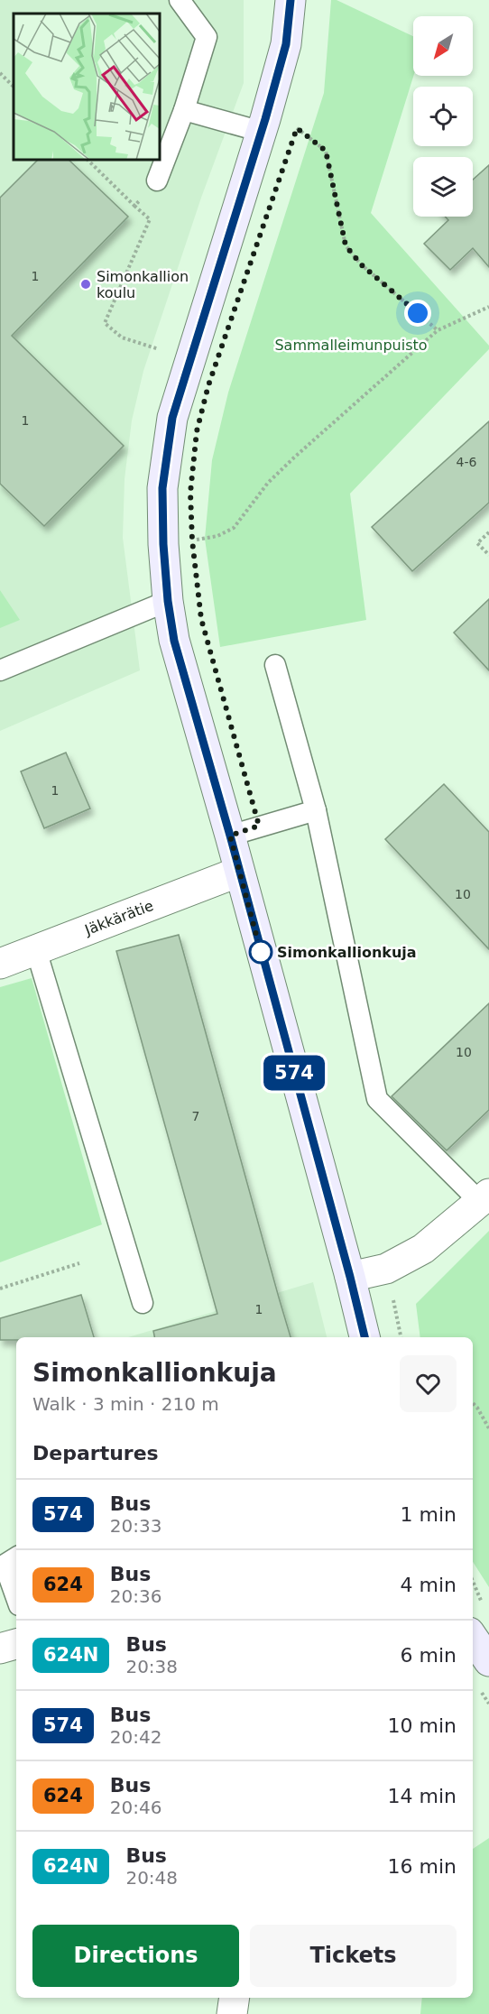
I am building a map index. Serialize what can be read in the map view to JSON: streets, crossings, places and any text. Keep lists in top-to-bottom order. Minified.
{"streets":{"street":["Jäkkärätie"]},"parks":["Sammalleimunpuisto"],"places":["Simonkallion koulu","Simonkallionkuja"],"lines":["bus line 574"],"house_numbers":["1","1","4-6","1","10","10","7","1"],"north":"bottom left","page":{"on_map":"574","heading":[["Simonkallionkuja","Walk · 3 min · 210 m"],"Departures"],"list":[{"mark":"574","name":"Bus","note":"20:33","value":"1 min"},{"mark":"624","name":"Bus","note":"20:36","value":"4 min"},{"mark":"624N","name":"Bus","note":"20:38","value":"6 min"},{"mark":"574","name":"Bus","note":"20:42","value":"10 min"},{"mark":"624","name":"Bus","note":"20:46","value":"14 min"},{"mark":"624N","name":"Bus","note":"20:48","value":"16 min"}],"buttons":["Directions","Tickets"]}}
